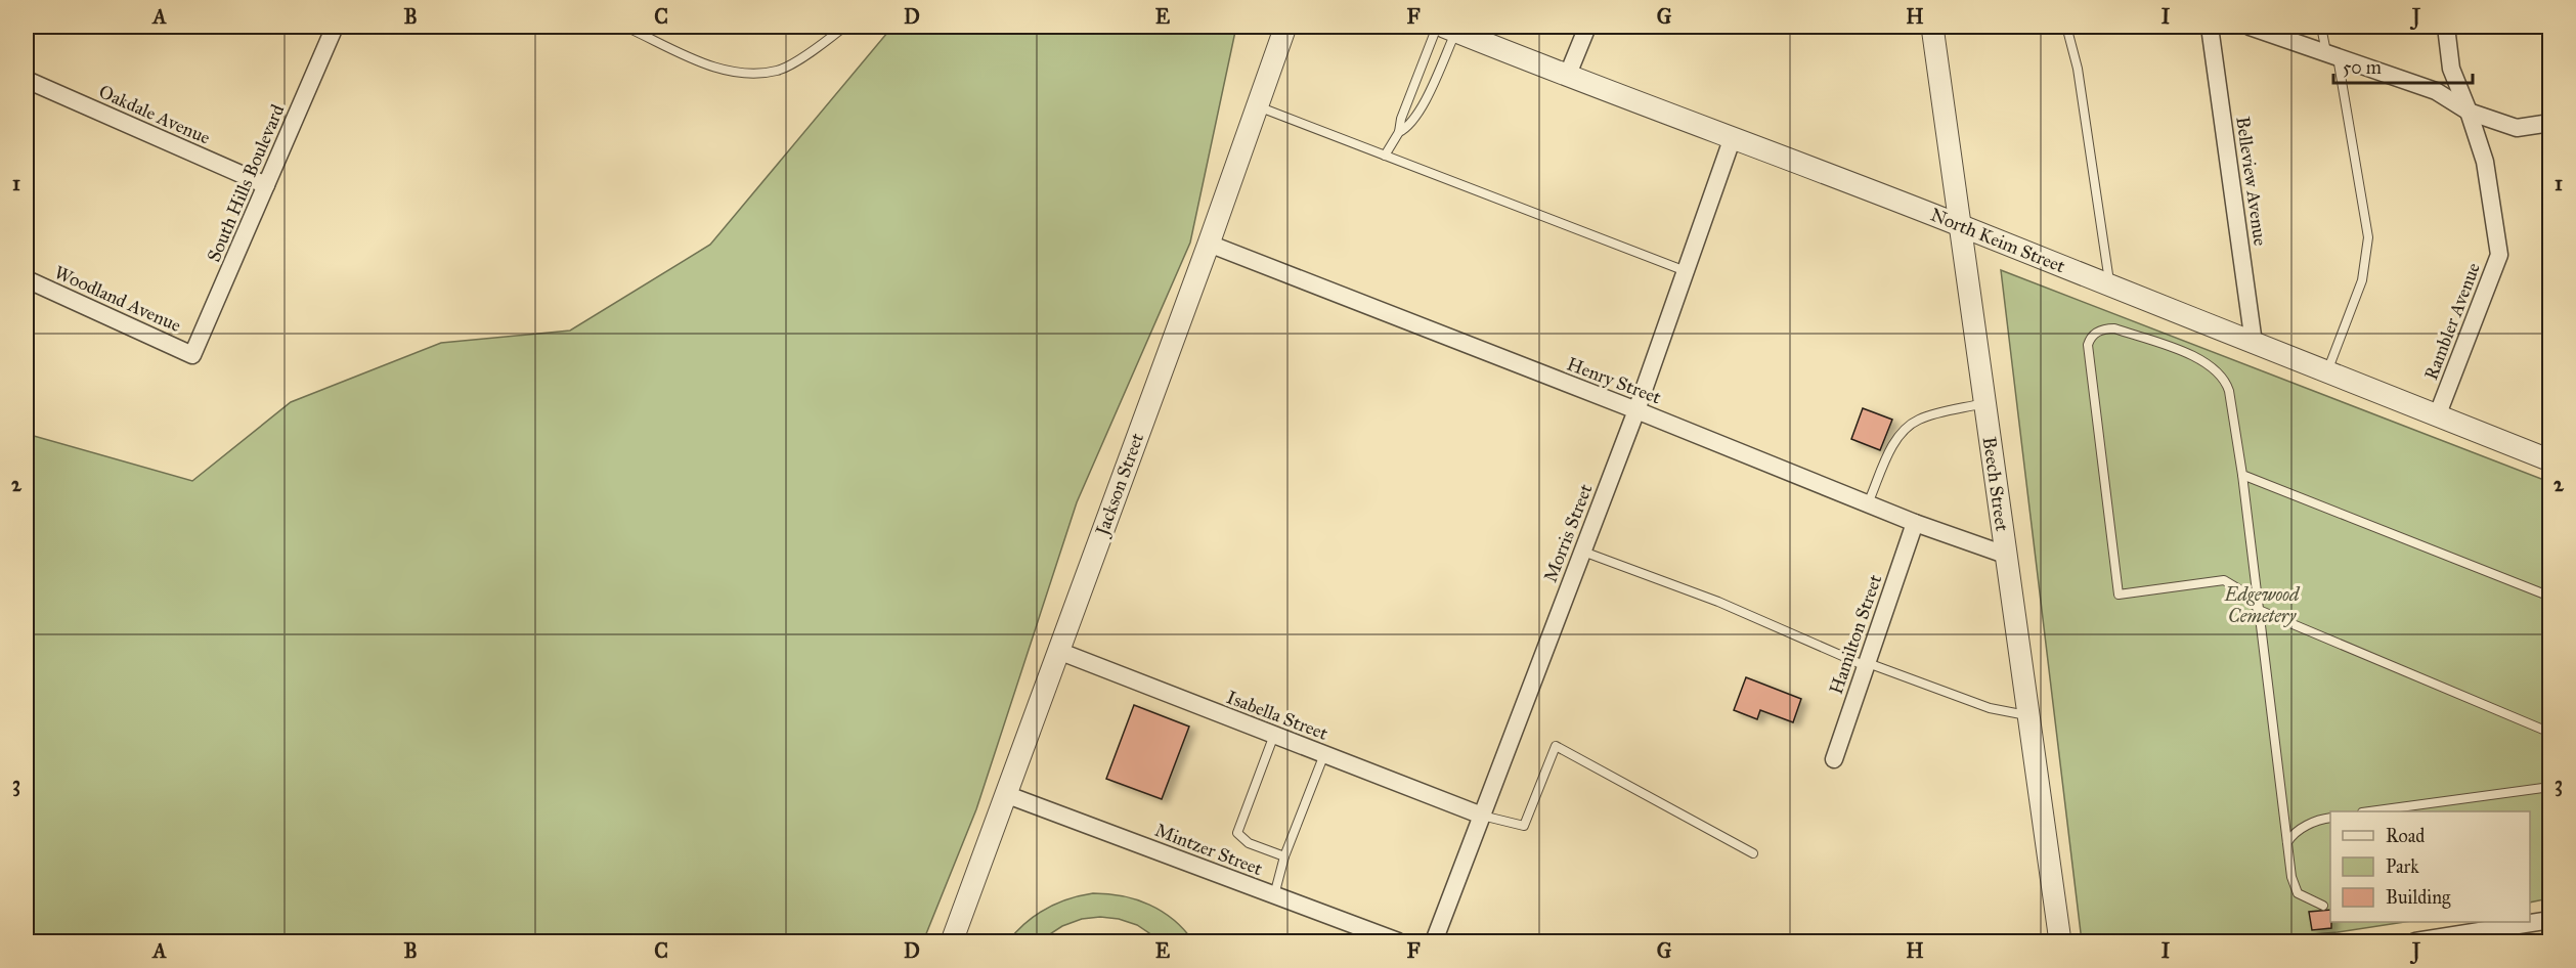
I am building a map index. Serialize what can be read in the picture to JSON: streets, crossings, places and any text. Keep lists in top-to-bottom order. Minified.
{"streets":{"street":["Oakdale Avenue","Belleview Avenue","South Hills Boulevard","North Keim Street","Woodland Avenue","Rambler Avenue","Henry Street","Jackson Street","Beech Street","Morris Street","Hamilton Street","Isabella Street","Mintzer Street"]},"crossings":[["Oakdale Avenue","South Hills Boulevard"],["Belleview Avenue","North Keim Street"],["South Hills Boulevard","Woodland Avenue"],["North Keim Street","Rambler Avenue"],["North Keim Street","Beech Street"],["North Keim Street","Morris Street"],["Henry Street","Jackson Street"],["Henry Street","Beech Street"],["Henry Street","Morris Street"],["Henry Street","Hamilton Street"],["Jackson Street","Isabella Street"],["Jackson Street","Mintzer Street"],["Morris Street","Isabella Street"]],"parks":["Edgewood Cemetery"],"legend":["Road","Park","Building"],"scale_bar":"50 m","grid":{"columns":["A","B","C","D","E","F","G","H","I","J"],"rows":["1","2","3"]}}
